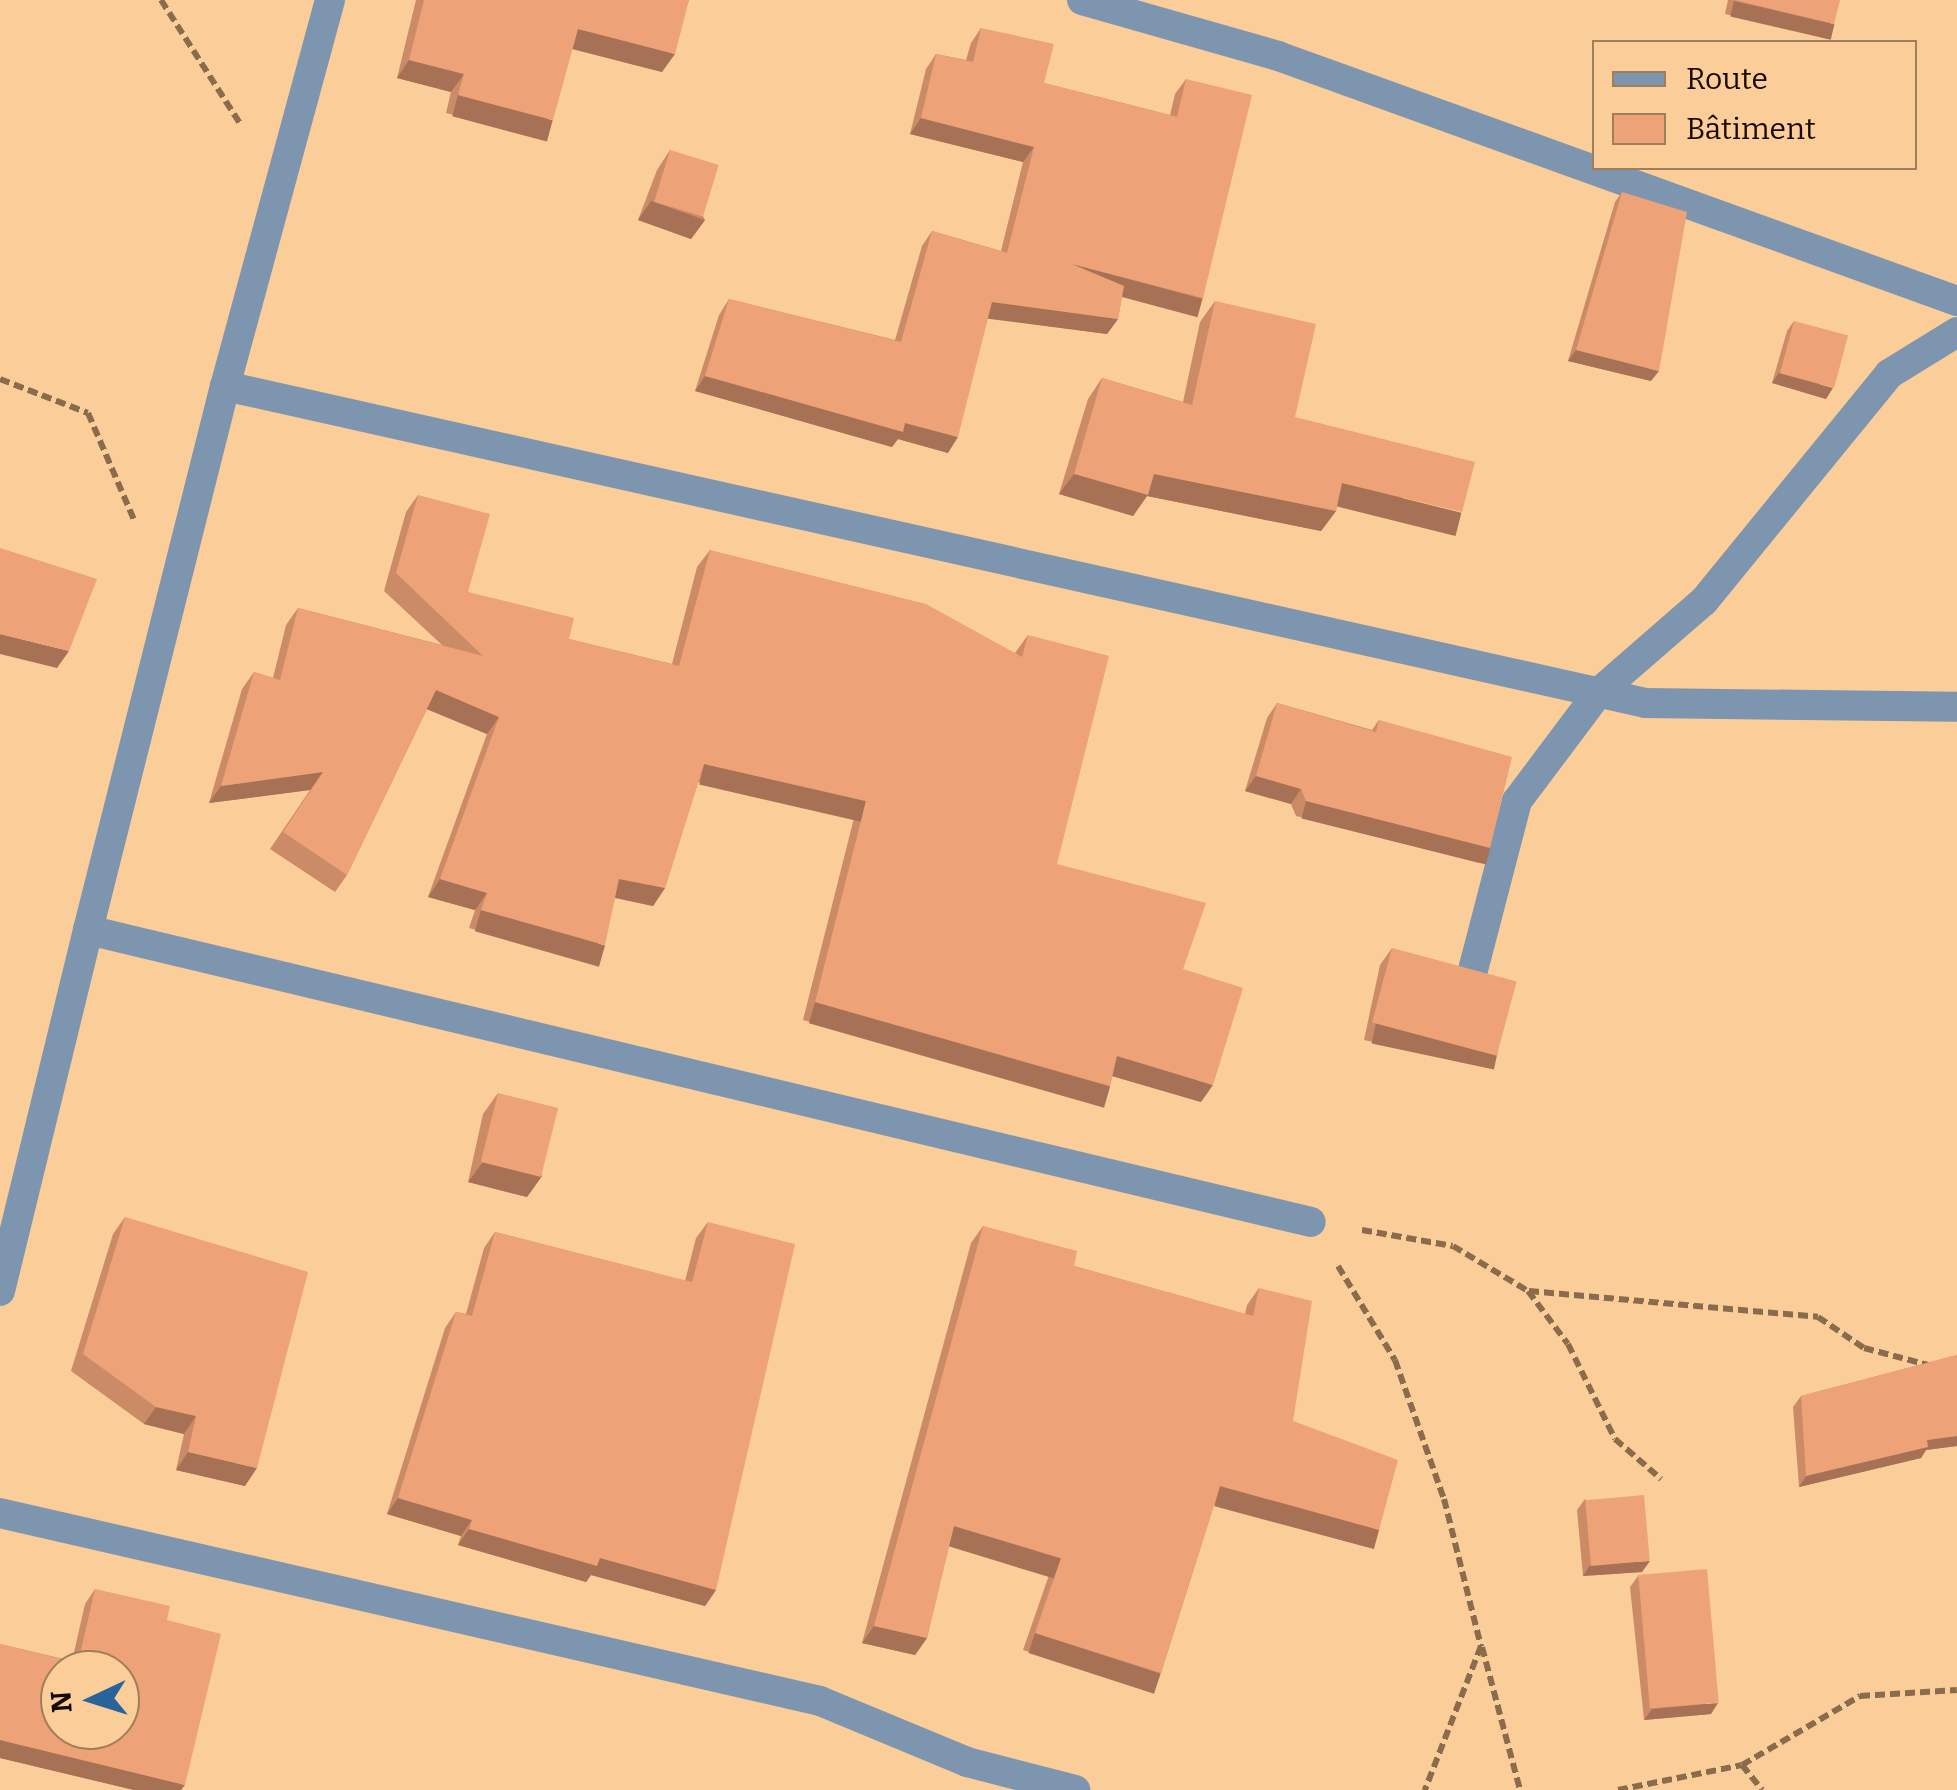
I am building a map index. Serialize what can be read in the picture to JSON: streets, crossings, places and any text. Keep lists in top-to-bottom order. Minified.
{"legend":["Route","Bâtiment"],"north":"left"}
